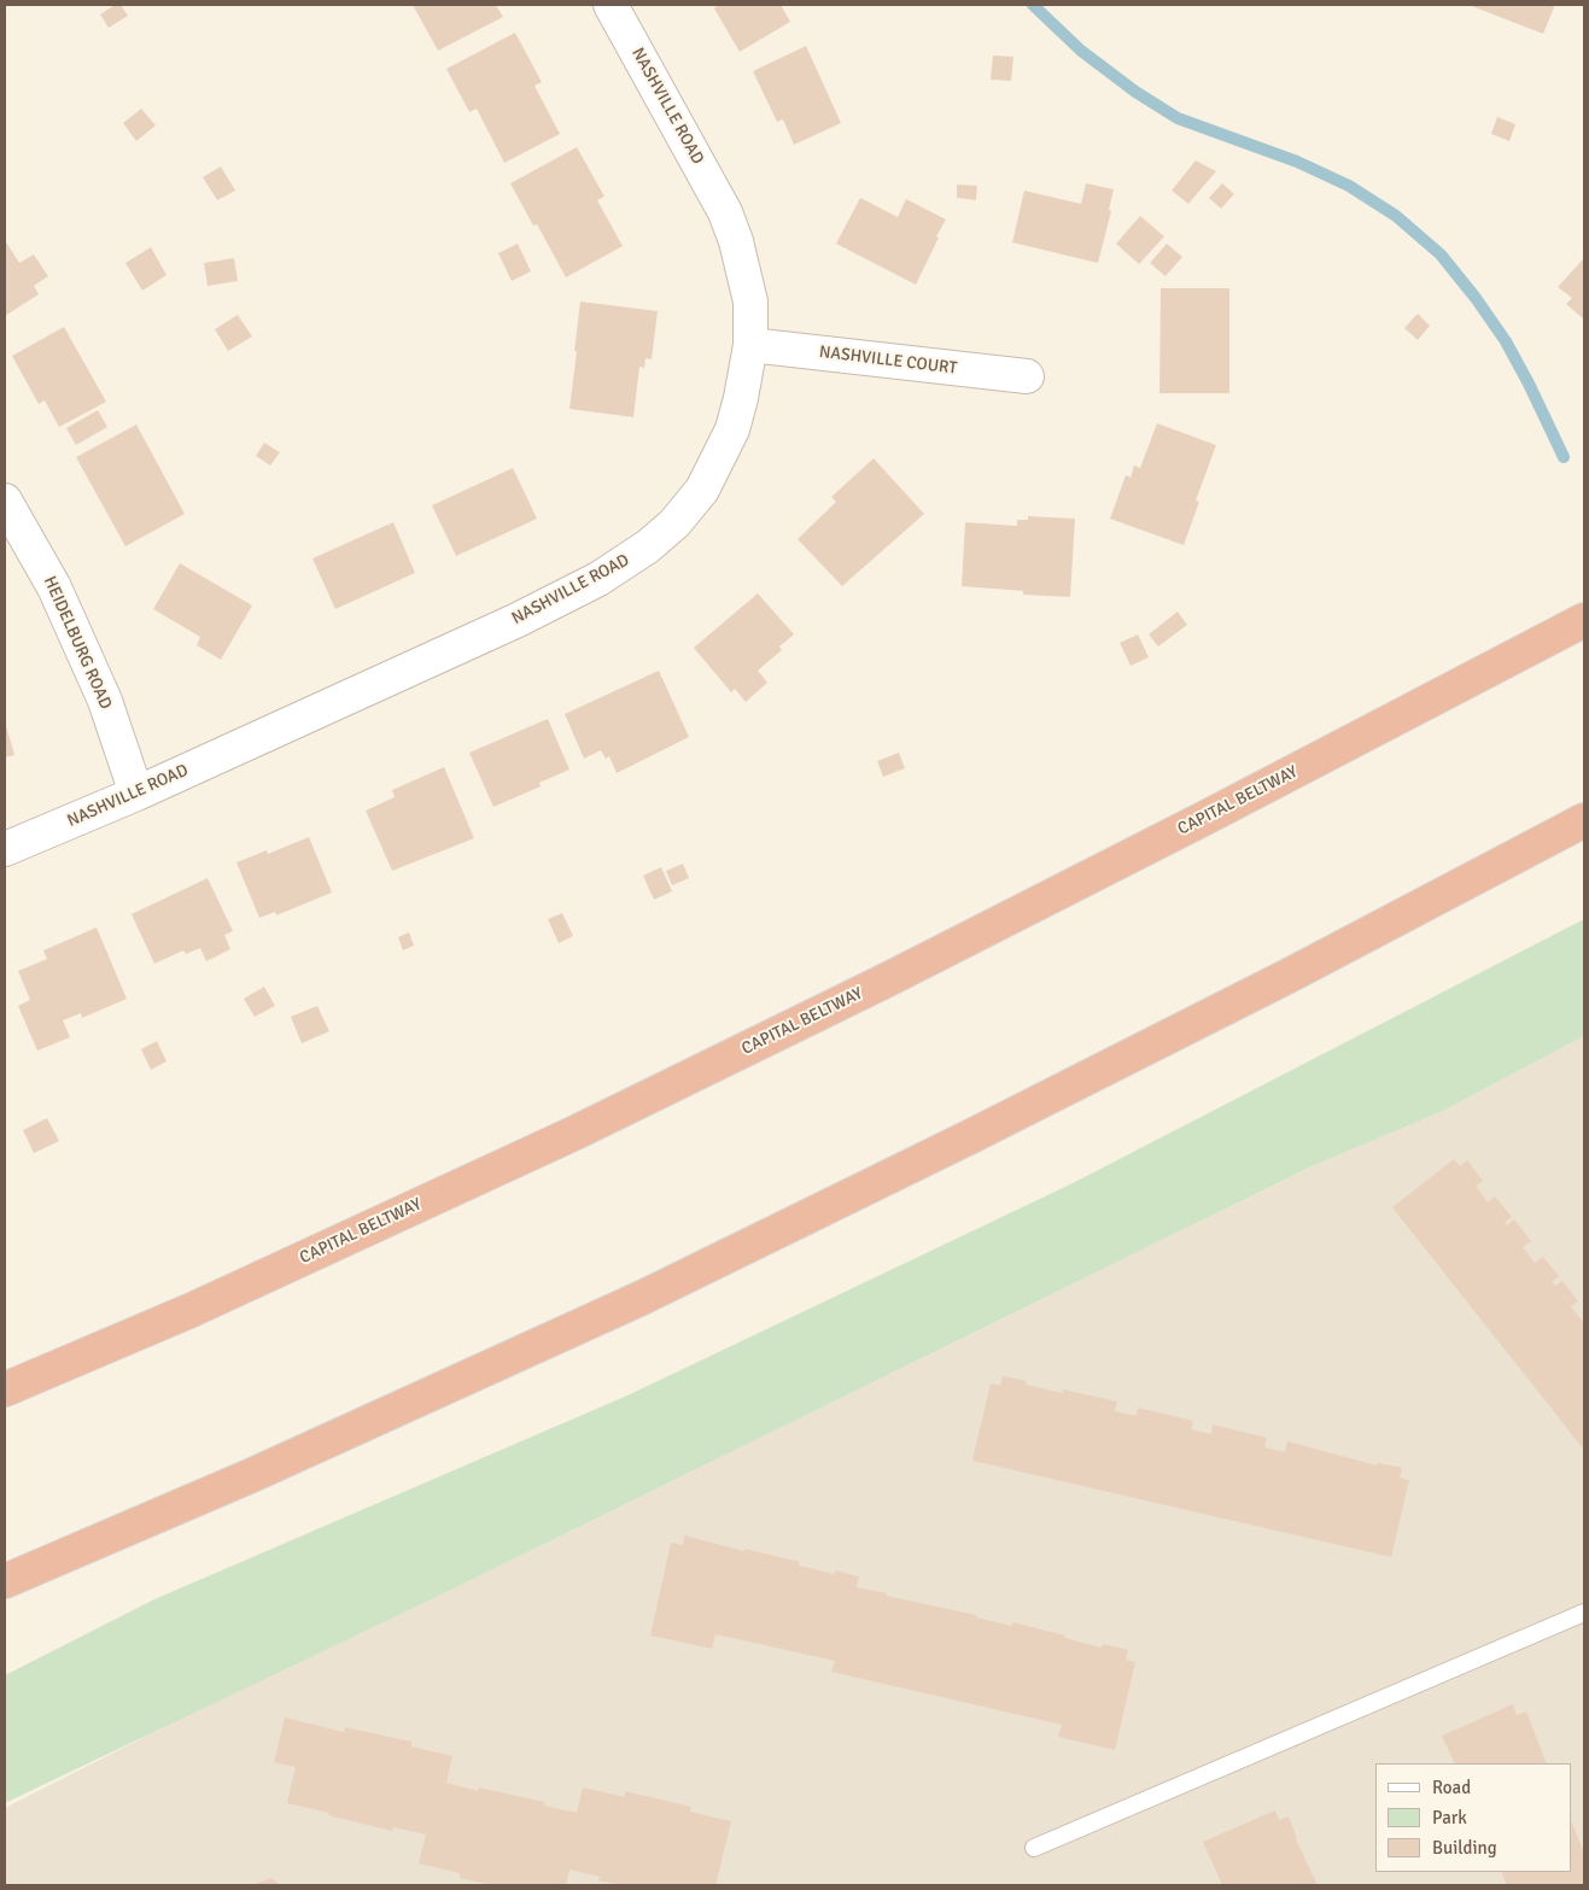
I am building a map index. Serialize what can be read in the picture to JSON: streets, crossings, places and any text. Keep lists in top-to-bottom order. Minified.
{"streets":{"highway":["CAPITAL BELTWAY"],"street":["NASHVILLE ROAD","NASHVILLE COURT","HEIDELBURG ROAD"]},"crossings":[["NASHVILLE ROAD","NASHVILLE COURT"],["NASHVILLE ROAD","HEIDELBURG ROAD"]],"legend":["Road","Park","Building"]}
